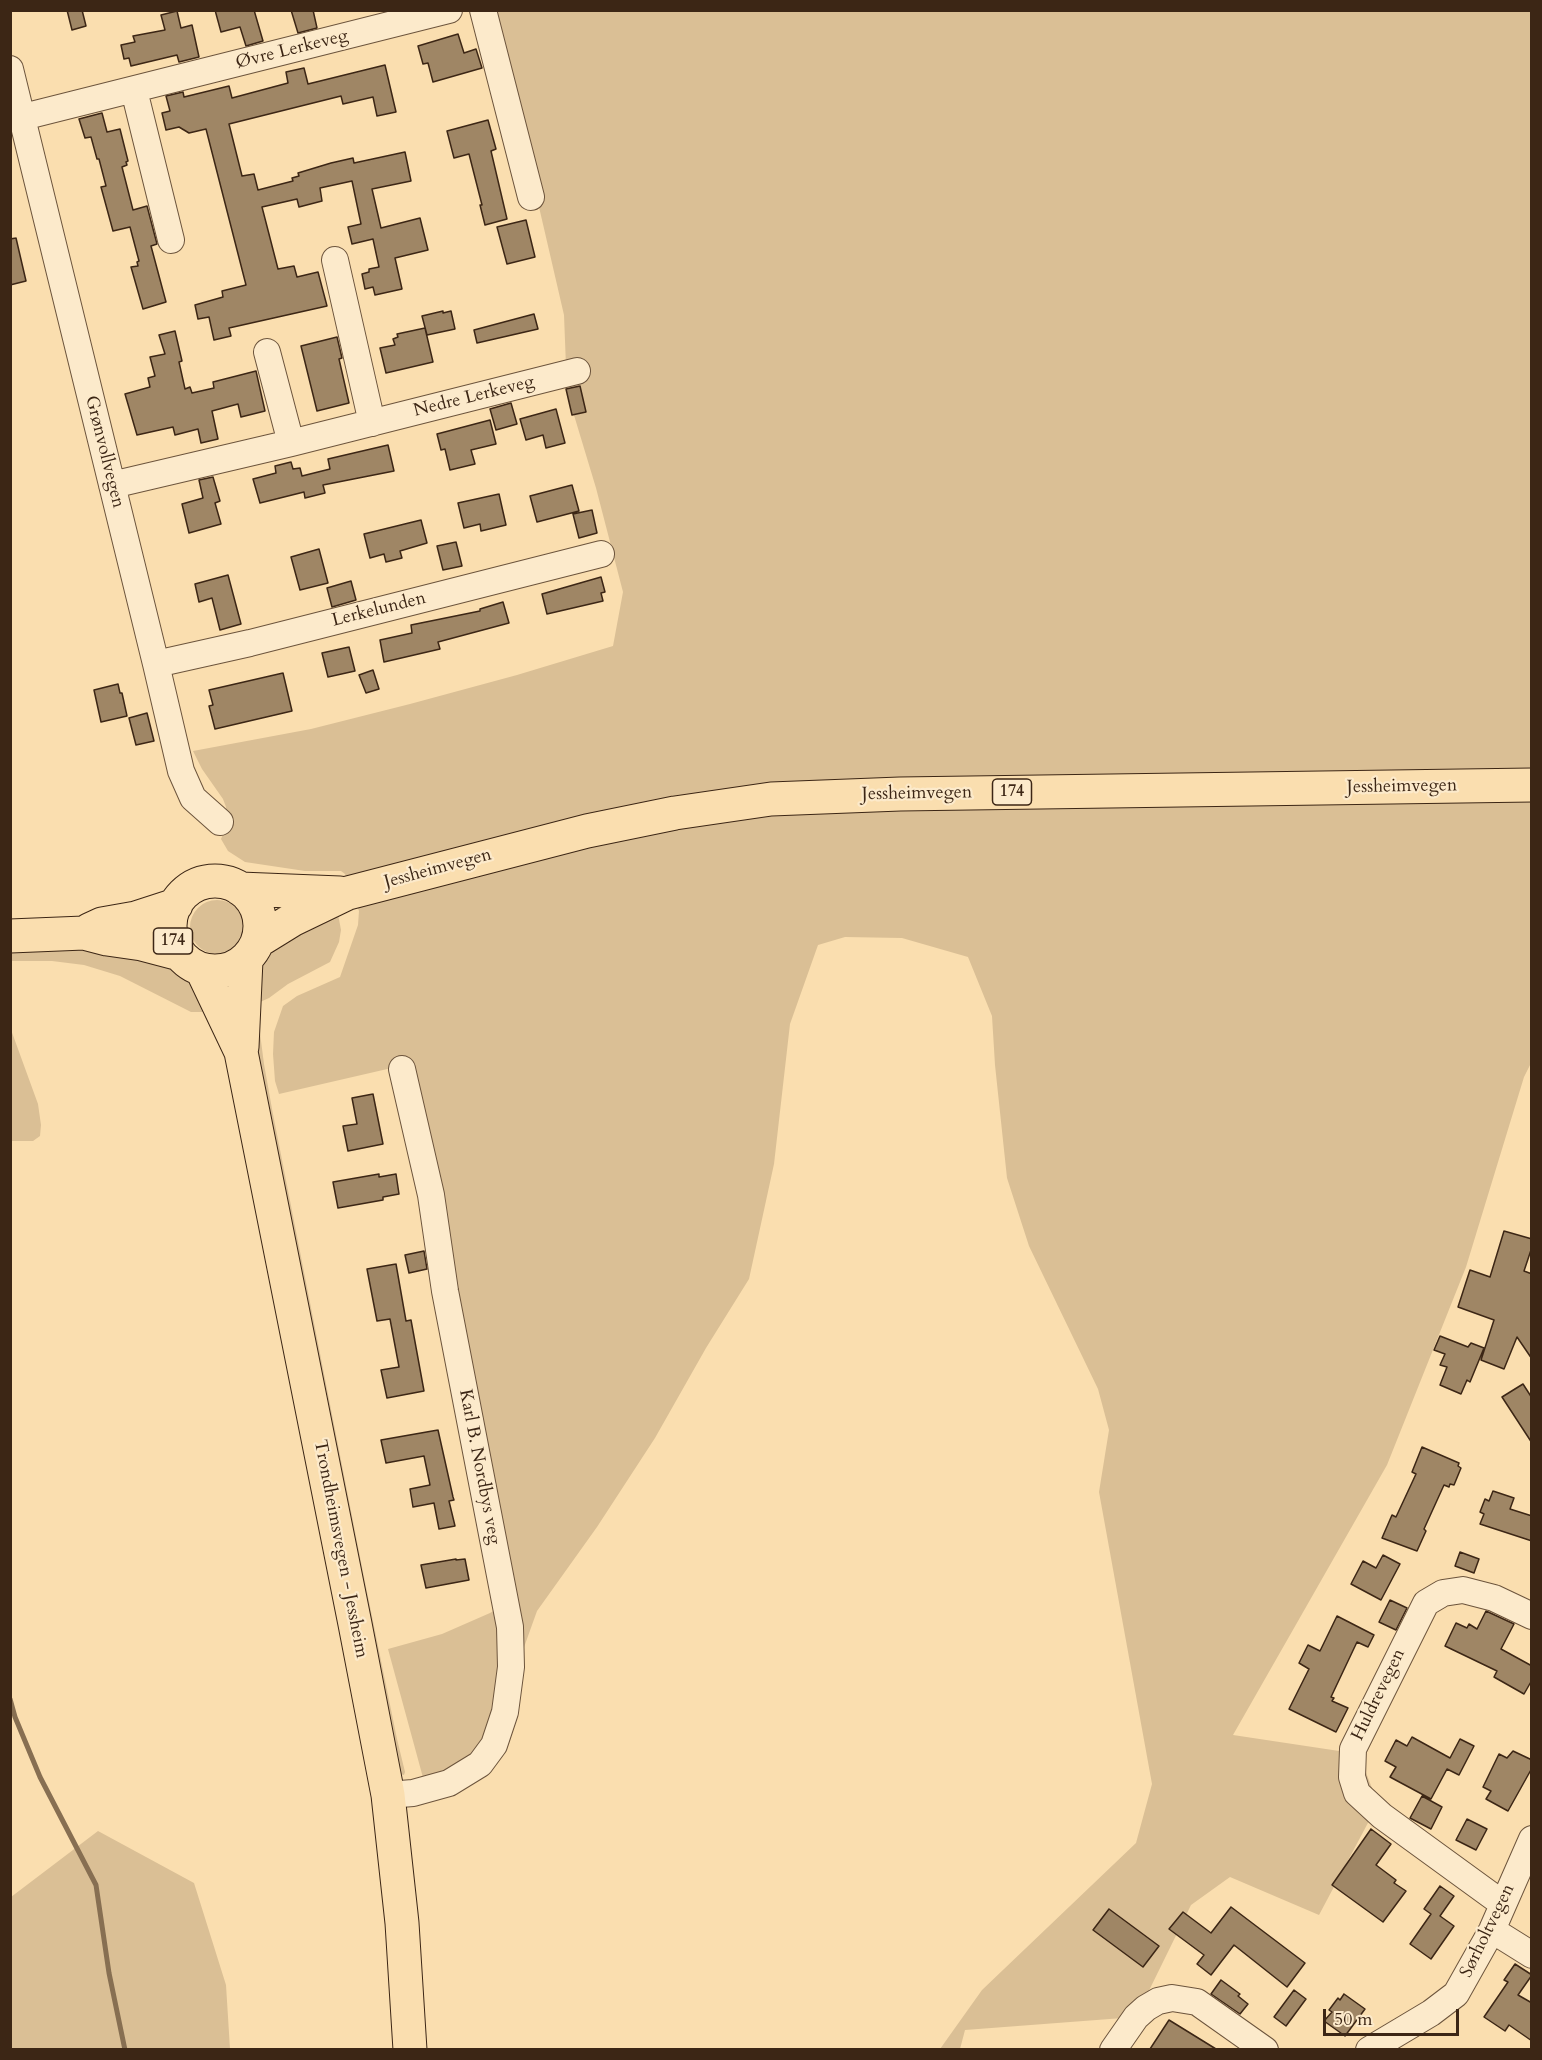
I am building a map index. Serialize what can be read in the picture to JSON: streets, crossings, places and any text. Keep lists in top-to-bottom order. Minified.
{"streets":{"main road":["Jessheimvegen","174","Trondheimsvegen - Jessheim"],"street":["Øvre Lerkeveg","Nedre Lerkeveg","Grønvollvegen","Lerkelunden","Karl B. Nordbys veg","Huldrevegen","Sørholtvegen"]},"crossings":[["Øvre Lerkeveg","Grønvollvegen"],["Nedre Lerkeveg","Grønvollvegen"],["Grønvollvegen","Lerkelunden"],["Jessheimvegen","174"],["Jessheimvegen","Trondheimsvegen - Jessheim"],["174","Trondheimsvegen - Jessheim"],["Karl B. Nordbys veg","Trondheimsvegen - Jessheim"],["Huldrevegen","Sørholtvegen"]],"scale_bar":"50 m"}
